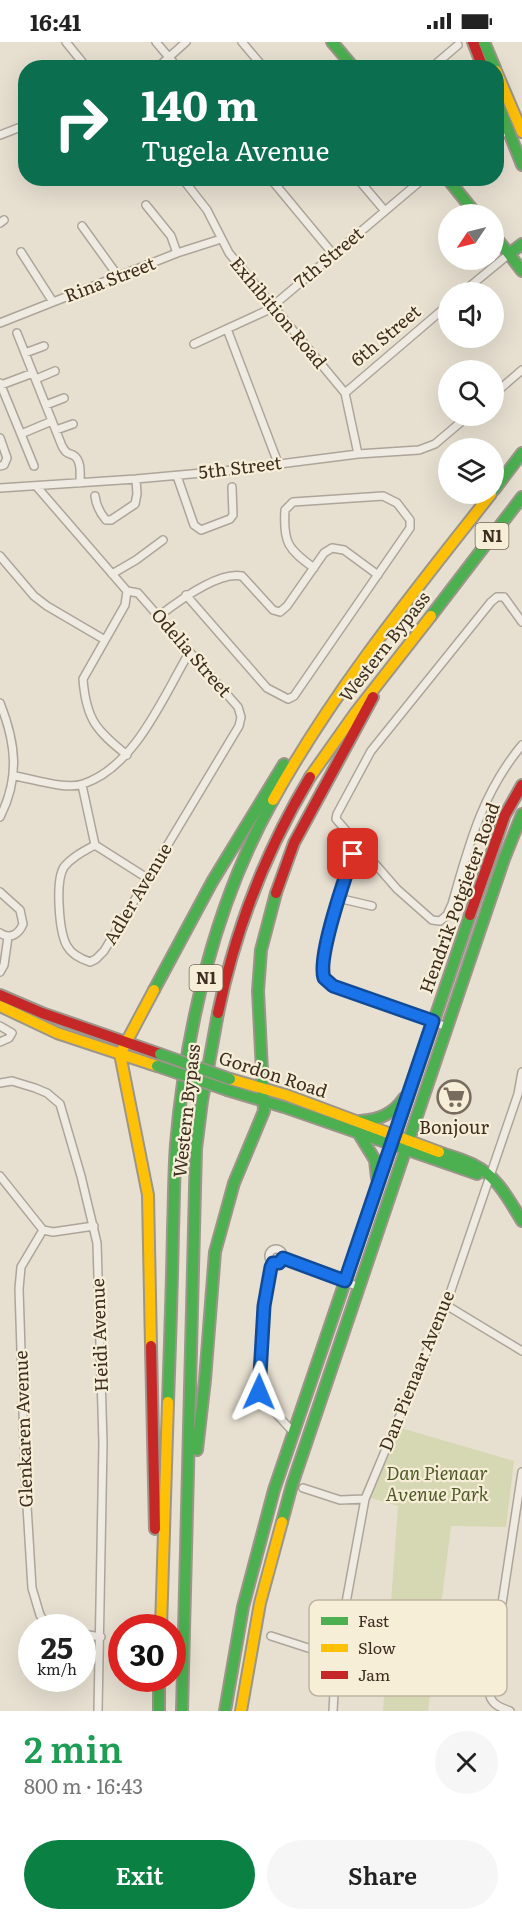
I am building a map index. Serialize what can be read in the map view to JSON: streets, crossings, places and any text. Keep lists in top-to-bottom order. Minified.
{"streets":{"main road":["N1","Western Bypass","Hendrik Potgieter Road","Gordon Road"],"street":["7th Street","Rina Street","Exhibition Road","6th Street","5th Street","Odelia Street","Adler Avenue","Heidi Avenue","Dan Pienaar Avenue","Glenkaren Avenue"]},"crossings":[["7th Street","Exhibition Road"],["Rina Street","Exhibition Road"],["Exhibition Road","6th Street"],["Exhibition Road","5th Street"],["5th Street","Odelia Street"],["Odelia Street","Adler Avenue"],["Hendrik Potgieter Road","Gordon Road"],["Gordon Road","Dan Pienaar Avenue"]],"parks":["Dan Pienaar Avenue Park"],"places":{"supermarket":["Bonjour"]},"legend":["Fast","Slow","Jam"],"north":"bottom left","page":{"status":"16:41","turn":["140 m","Tugela Avenue"],"speed":"25 km/h","limit":"30","heading":["2 min","800 m · 16:43"],"buttons":["Exit","Share"]}}
